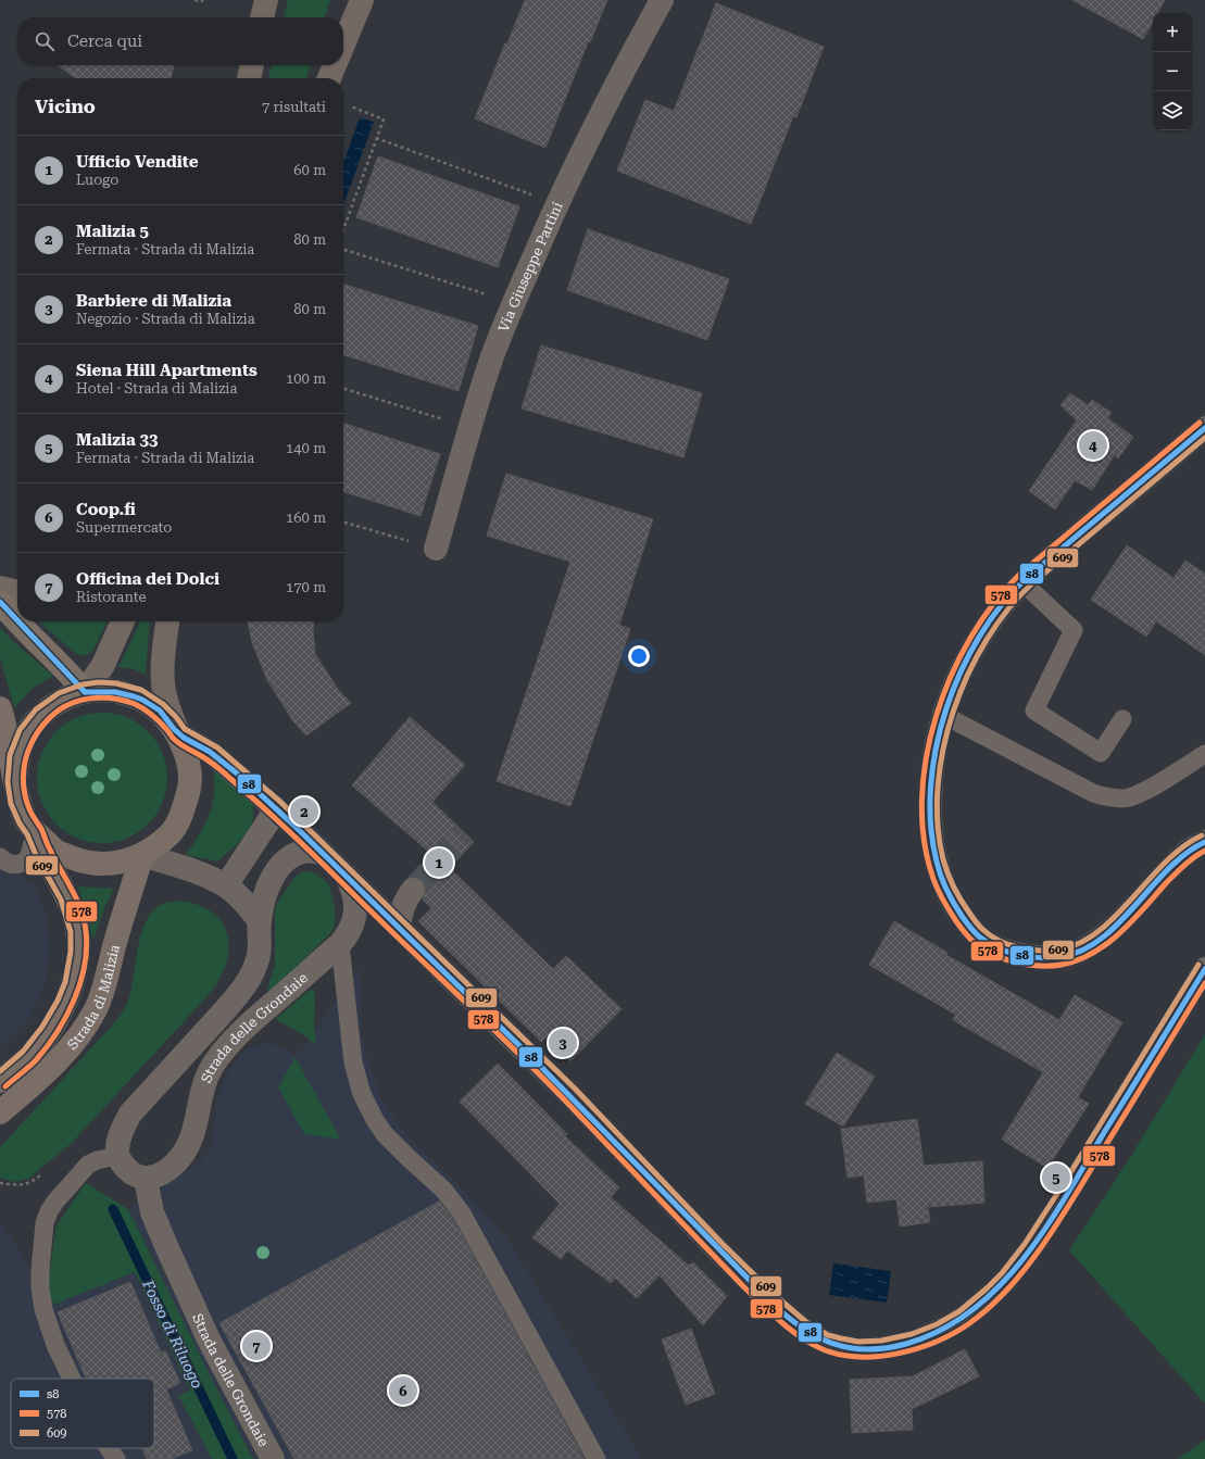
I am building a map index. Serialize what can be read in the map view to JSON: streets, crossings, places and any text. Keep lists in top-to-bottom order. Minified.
{"streets":{"main road":["Strada di Malizia"],"street":["Via Giuseppe Partini","Strada delle Grondaie"]},"water":["Fosso di Riluogo"],"lines":["transit line 578","transit line s8","transit line 609"],"legend":["s8","578","609"],"page":{"map_buttons":["+","−"],"search":"Cerca qui","heading":["Vicino","7 risultati"],"list":[{"mark":"1","name":"Ufficio Vendite","note":"Luogo","value":"60 m"},{"mark":"2","name":"Malizia 5","note":"Fermata · Strada di Malizia","value":"80 m"},{"mark":"3","name":"Barbiere di Malizia","note":"Negozio · Strada di Malizia","value":"80 m"},{"mark":"4","name":"Siena Hill Apartments","note":"Hotel · Strada di Malizia","value":"100 m"},{"mark":"5","name":"Malizia 33","note":"Fermata · Strada di Malizia","value":"140 m"},{"mark":"6","name":"Coop.fi","note":"Supermercato","value":"160 m"},{"mark":"7","name":"Officina dei Dolci","note":"Ristorante","value":"170 m"}],"pins":["4","2","1","3","5","7","6"]}}
